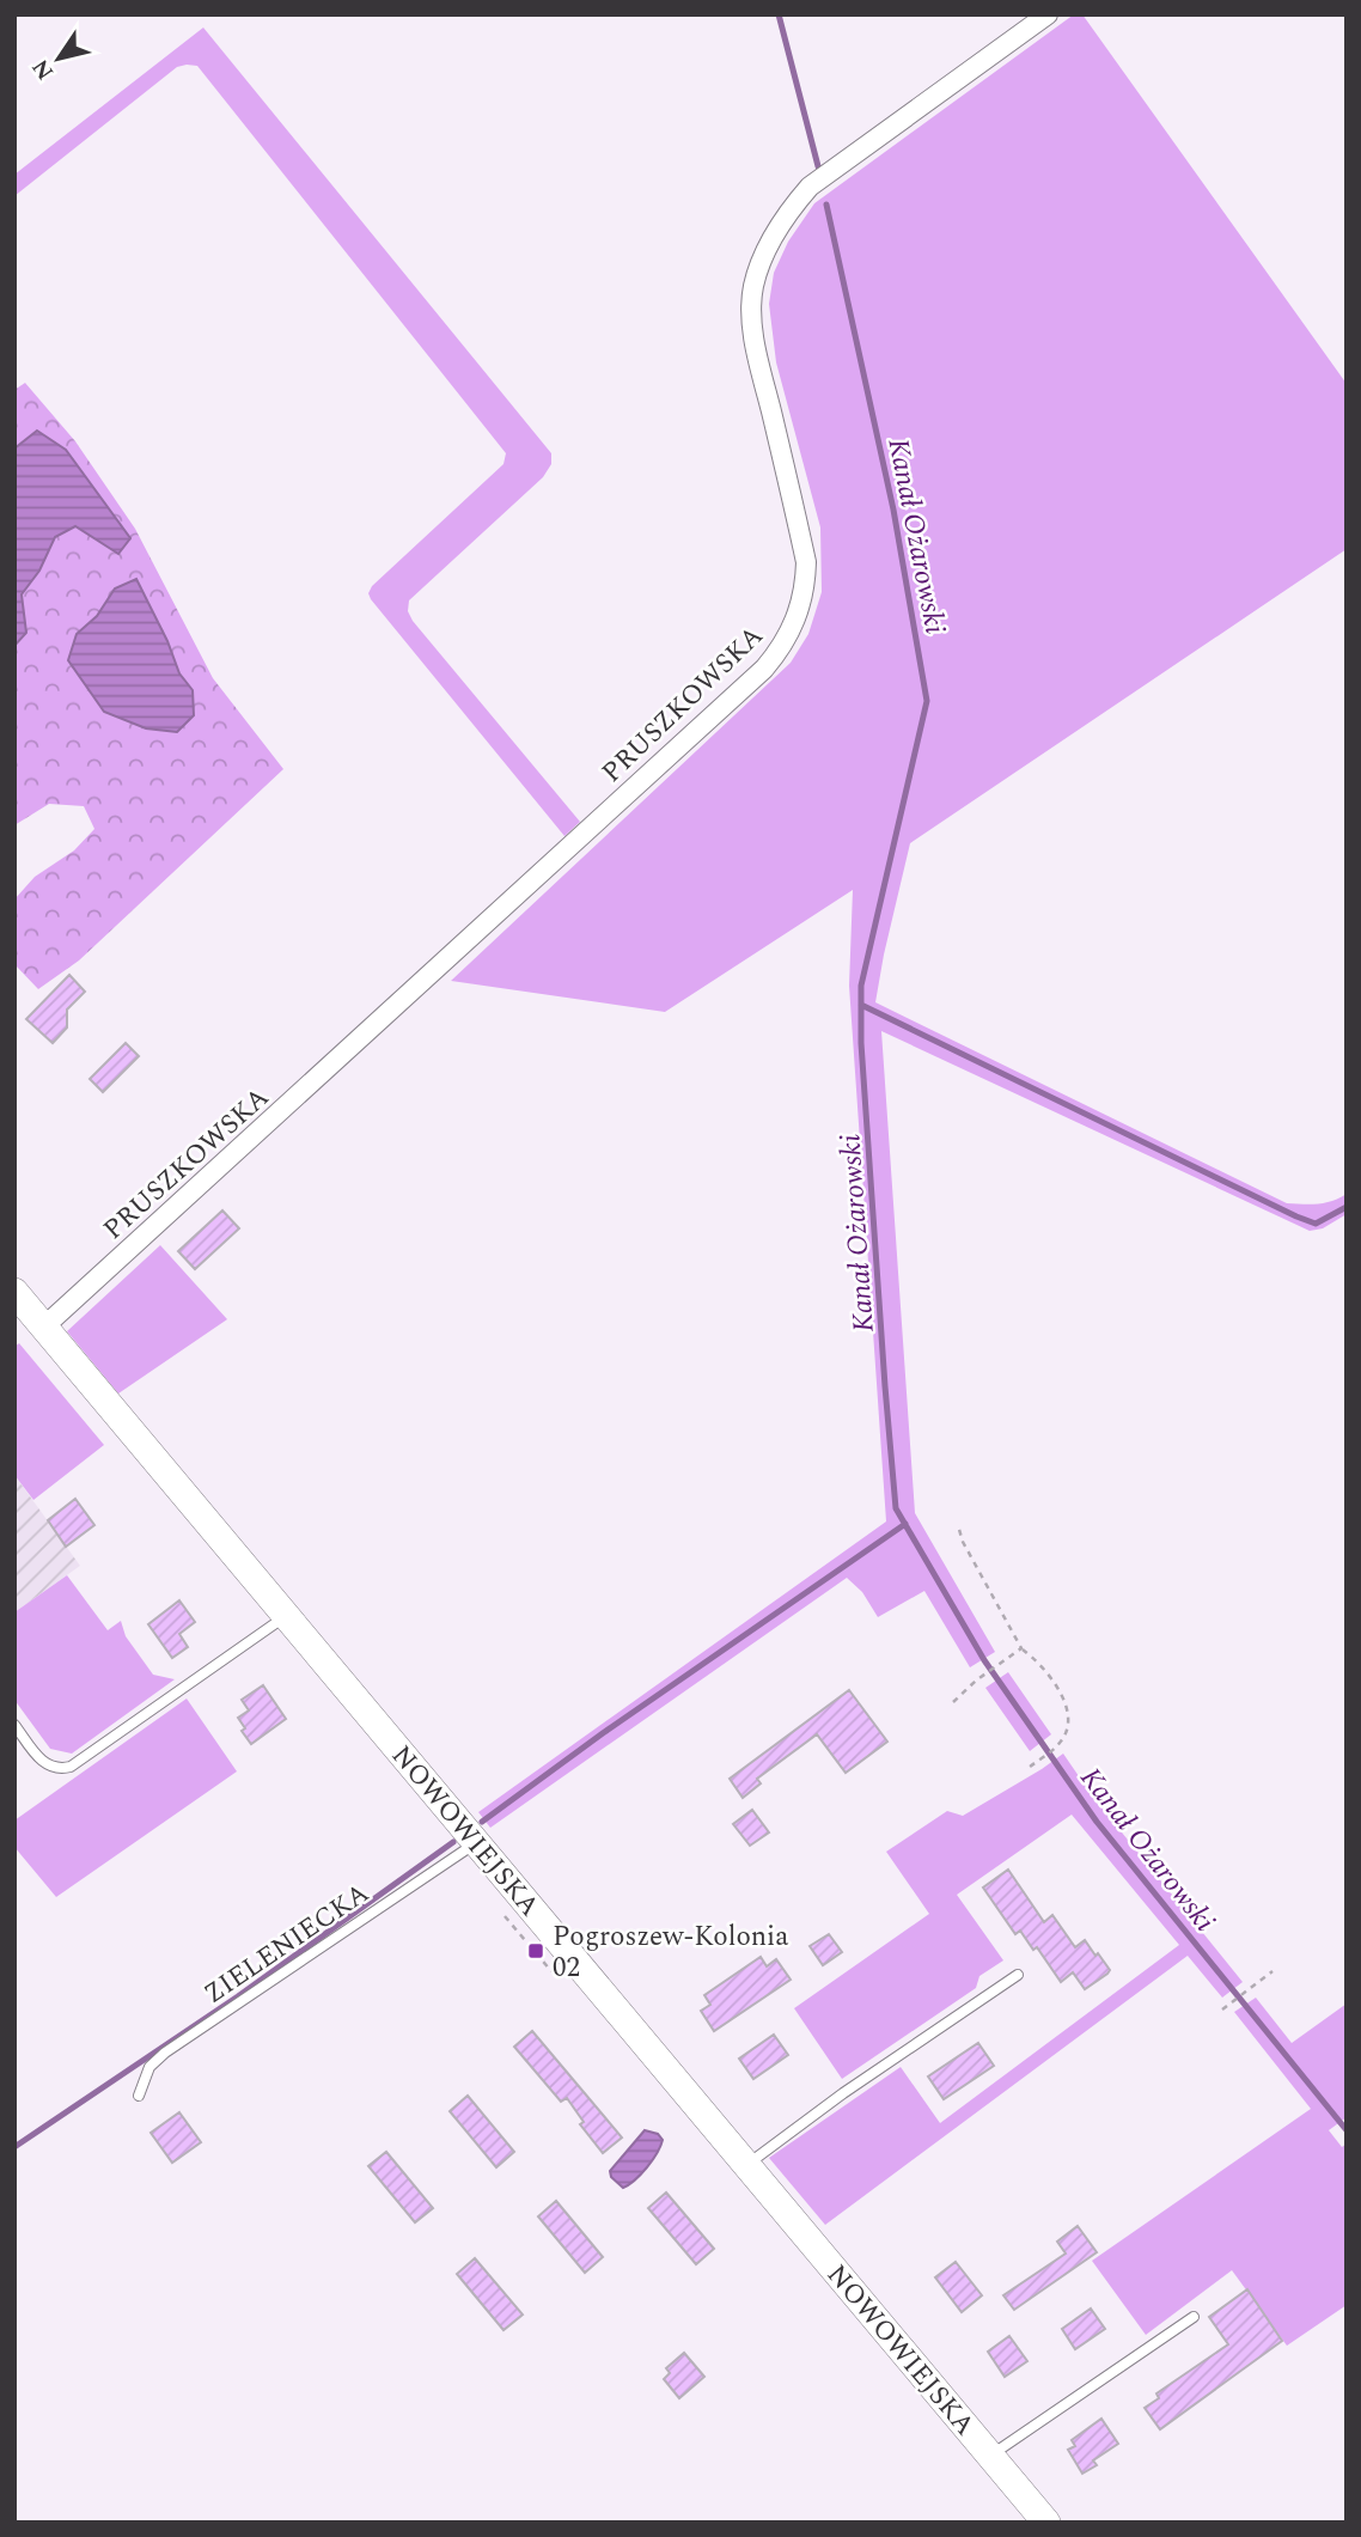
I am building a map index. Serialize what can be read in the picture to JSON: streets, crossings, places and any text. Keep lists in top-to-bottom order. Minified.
{"streets":{"street":["PRUSZKOWSKA","NOWOWIEJSKA"],"lane":["ZIELENIECKA"]},"crossings":[["PRUSZKOWSKA","NOWOWIEJSKA"],["NOWOWIEJSKA","ZIELENIECKA"]],"water":["Kanał Ożarowski"],"places":{"transit":["Pogroszew-Kolonia 02"]},"north":"bottom left"}
